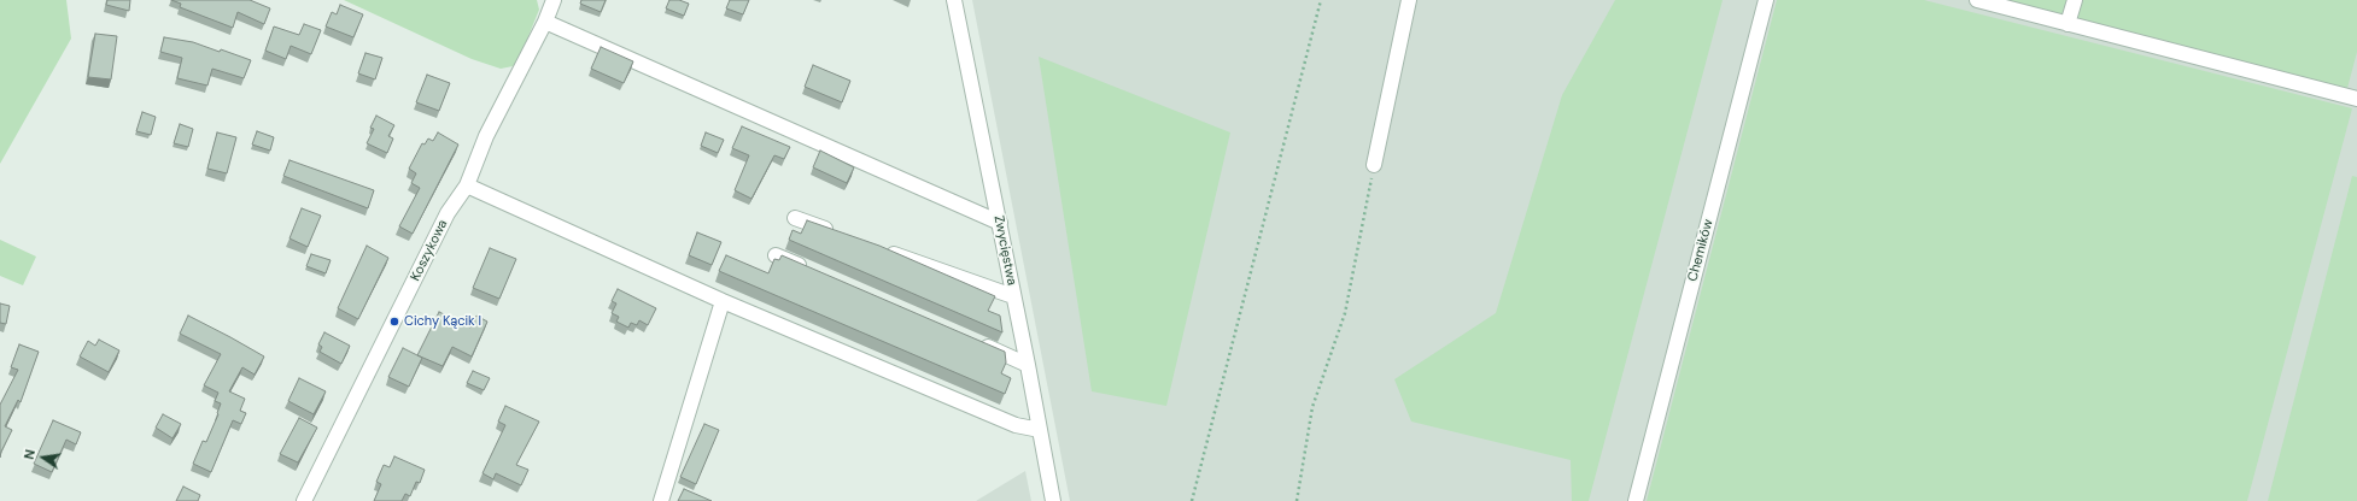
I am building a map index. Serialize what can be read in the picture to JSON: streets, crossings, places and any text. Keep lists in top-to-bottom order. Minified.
{"streets":{"street":["Koszykowa","Zwycięstwa","Chemików"]},"places":["Cichy Kącik I"],"north":"left"}
